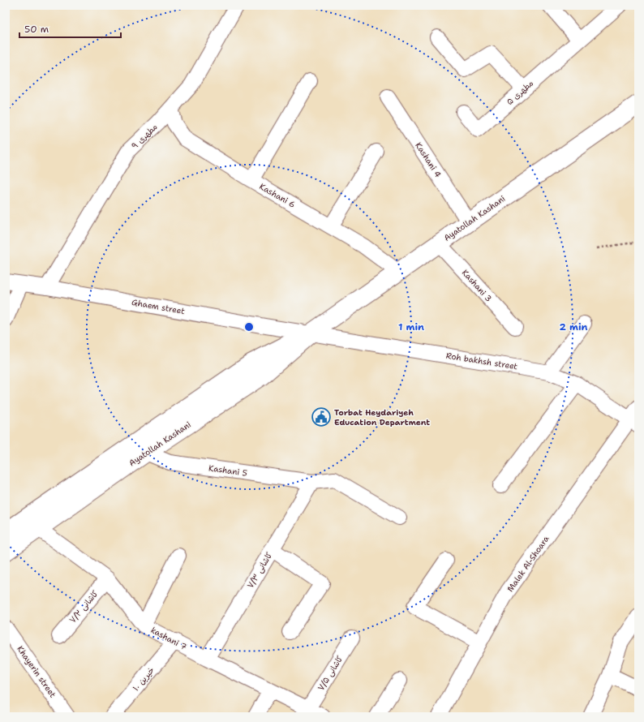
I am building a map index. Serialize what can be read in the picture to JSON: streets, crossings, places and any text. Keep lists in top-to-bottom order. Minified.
{"streets":{"main road":["Ayatollah Kashani"],"street":["مطهری ۵","مطهری ۹","Kashani 4","Kashani 6","Kashani 3","Ghaem street","Roh bakhsh street","Kashani 5","Malek Al-Shoara","کاشانی ۷/۳","کاشانی ۷/۲","kashani 7","Khayerin street","کاشانی ۷/۵","خیرین ۱۰"]},"crossings":[["مطهری ۹","Kashani 6"],["مطهری ۹","Ghaem street"],["Kashani 4","Ayatollah Kashani"],["Kashani 6","Ayatollah Kashani"],["Ayatollah Kashani","Kashani 3"],["Ayatollah Kashani","Ghaem street"],["Ayatollah Kashani","Roh bakhsh street"],["Ayatollah Kashani","Kashani 5"],["Ayatollah Kashani","kashani 7"],["Ghaem street","Roh bakhsh street"],["Roh bakhsh street","Malek Al-Shoara"],["Kashani 5","کاشانی ۷/۳"],["کاشانی ۷/۳","kashani 7"],["کاشانی ۷/۲","kashani 7"],["kashani 7","کاشانی ۷/۵"],["kashani 7","خیرین ۱۰"]],"places":{"public building":["Torbat Heydariyeh Education Department"]},"scale_bar":"50 m","rings":["1 min","2 min"]}
